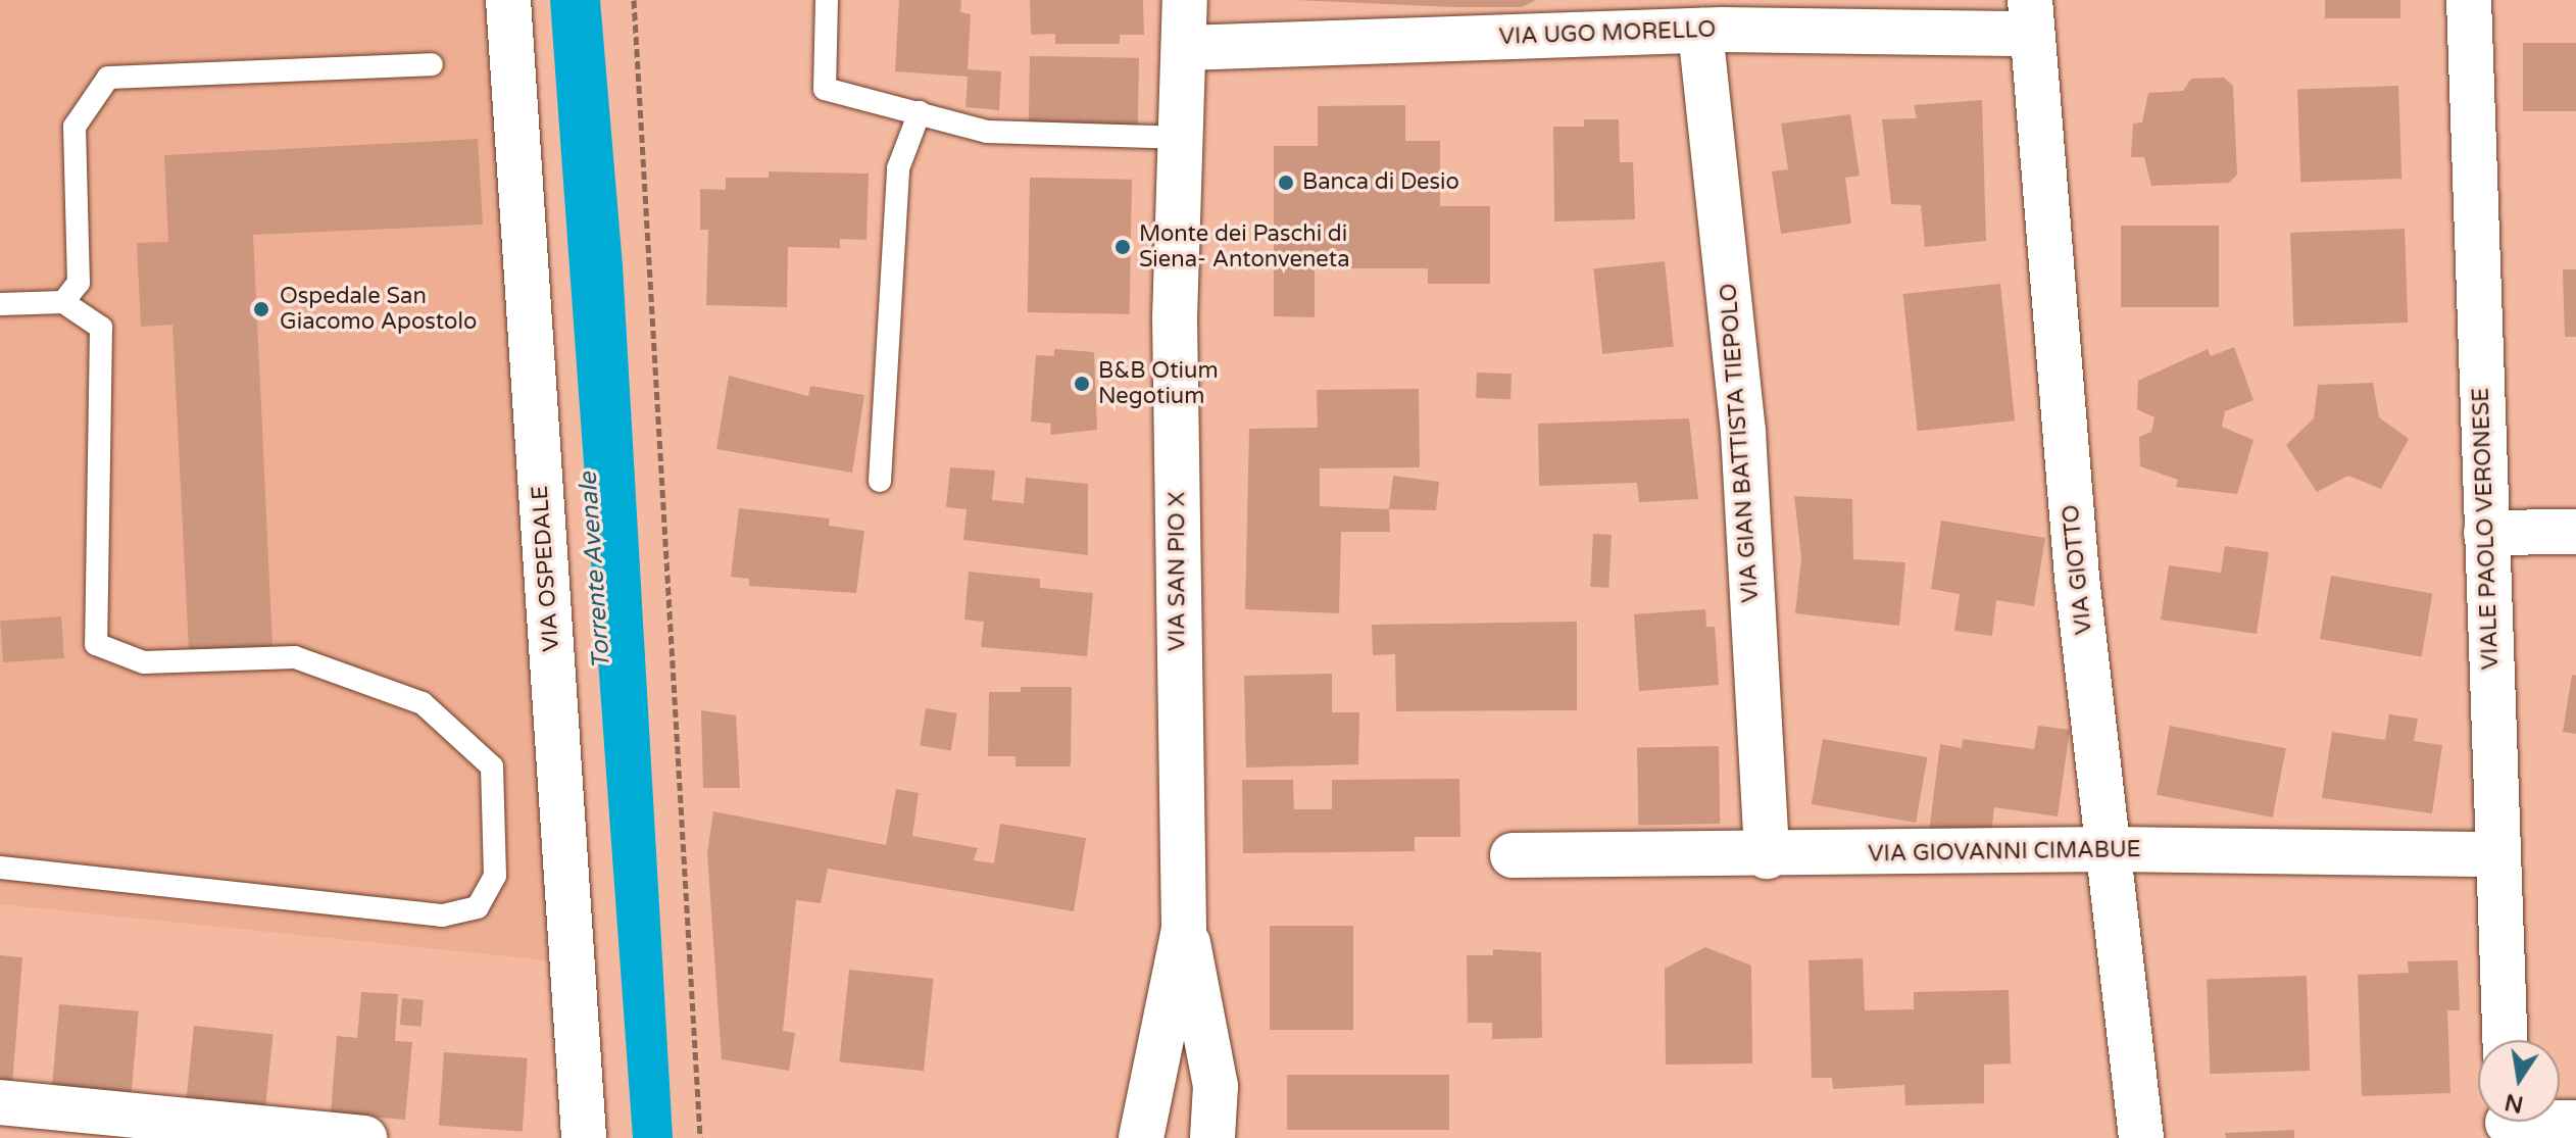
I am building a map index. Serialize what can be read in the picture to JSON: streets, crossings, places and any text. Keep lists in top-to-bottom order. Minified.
{"streets":{"street":["VIA UGO MORELLO","VIA GIAN BATTISTA TIEPOLO","VIALE PAOLO VERONESE","VIA OSPEDALE","VIA GIOTTO","VIA SAN PIO X","VIA GIOVANNI CIMABUE"]},"crossings":[["VIA UGO MORELLO","VIA GIAN BATTISTA TIEPOLO"],["VIA UGO MORELLO","VIA GIOTTO"],["VIA UGO MORELLO","VIA SAN PIO X"],["VIA GIAN BATTISTA TIEPOLO","VIA GIOVANNI CIMABUE"],["VIALE PAOLO VERONESE","VIA GIOVANNI CIMABUE"],["VIA GIOTTO","VIA GIOVANNI CIMABUE"]],"water":["Torrente Avenale"],"places":["Banca di Desio","Monte dei Paschi di Siena- Antonveneta","Ospedale San Giacomo Apostolo","B&B Otium Negotium"],"north":"bottom"}
